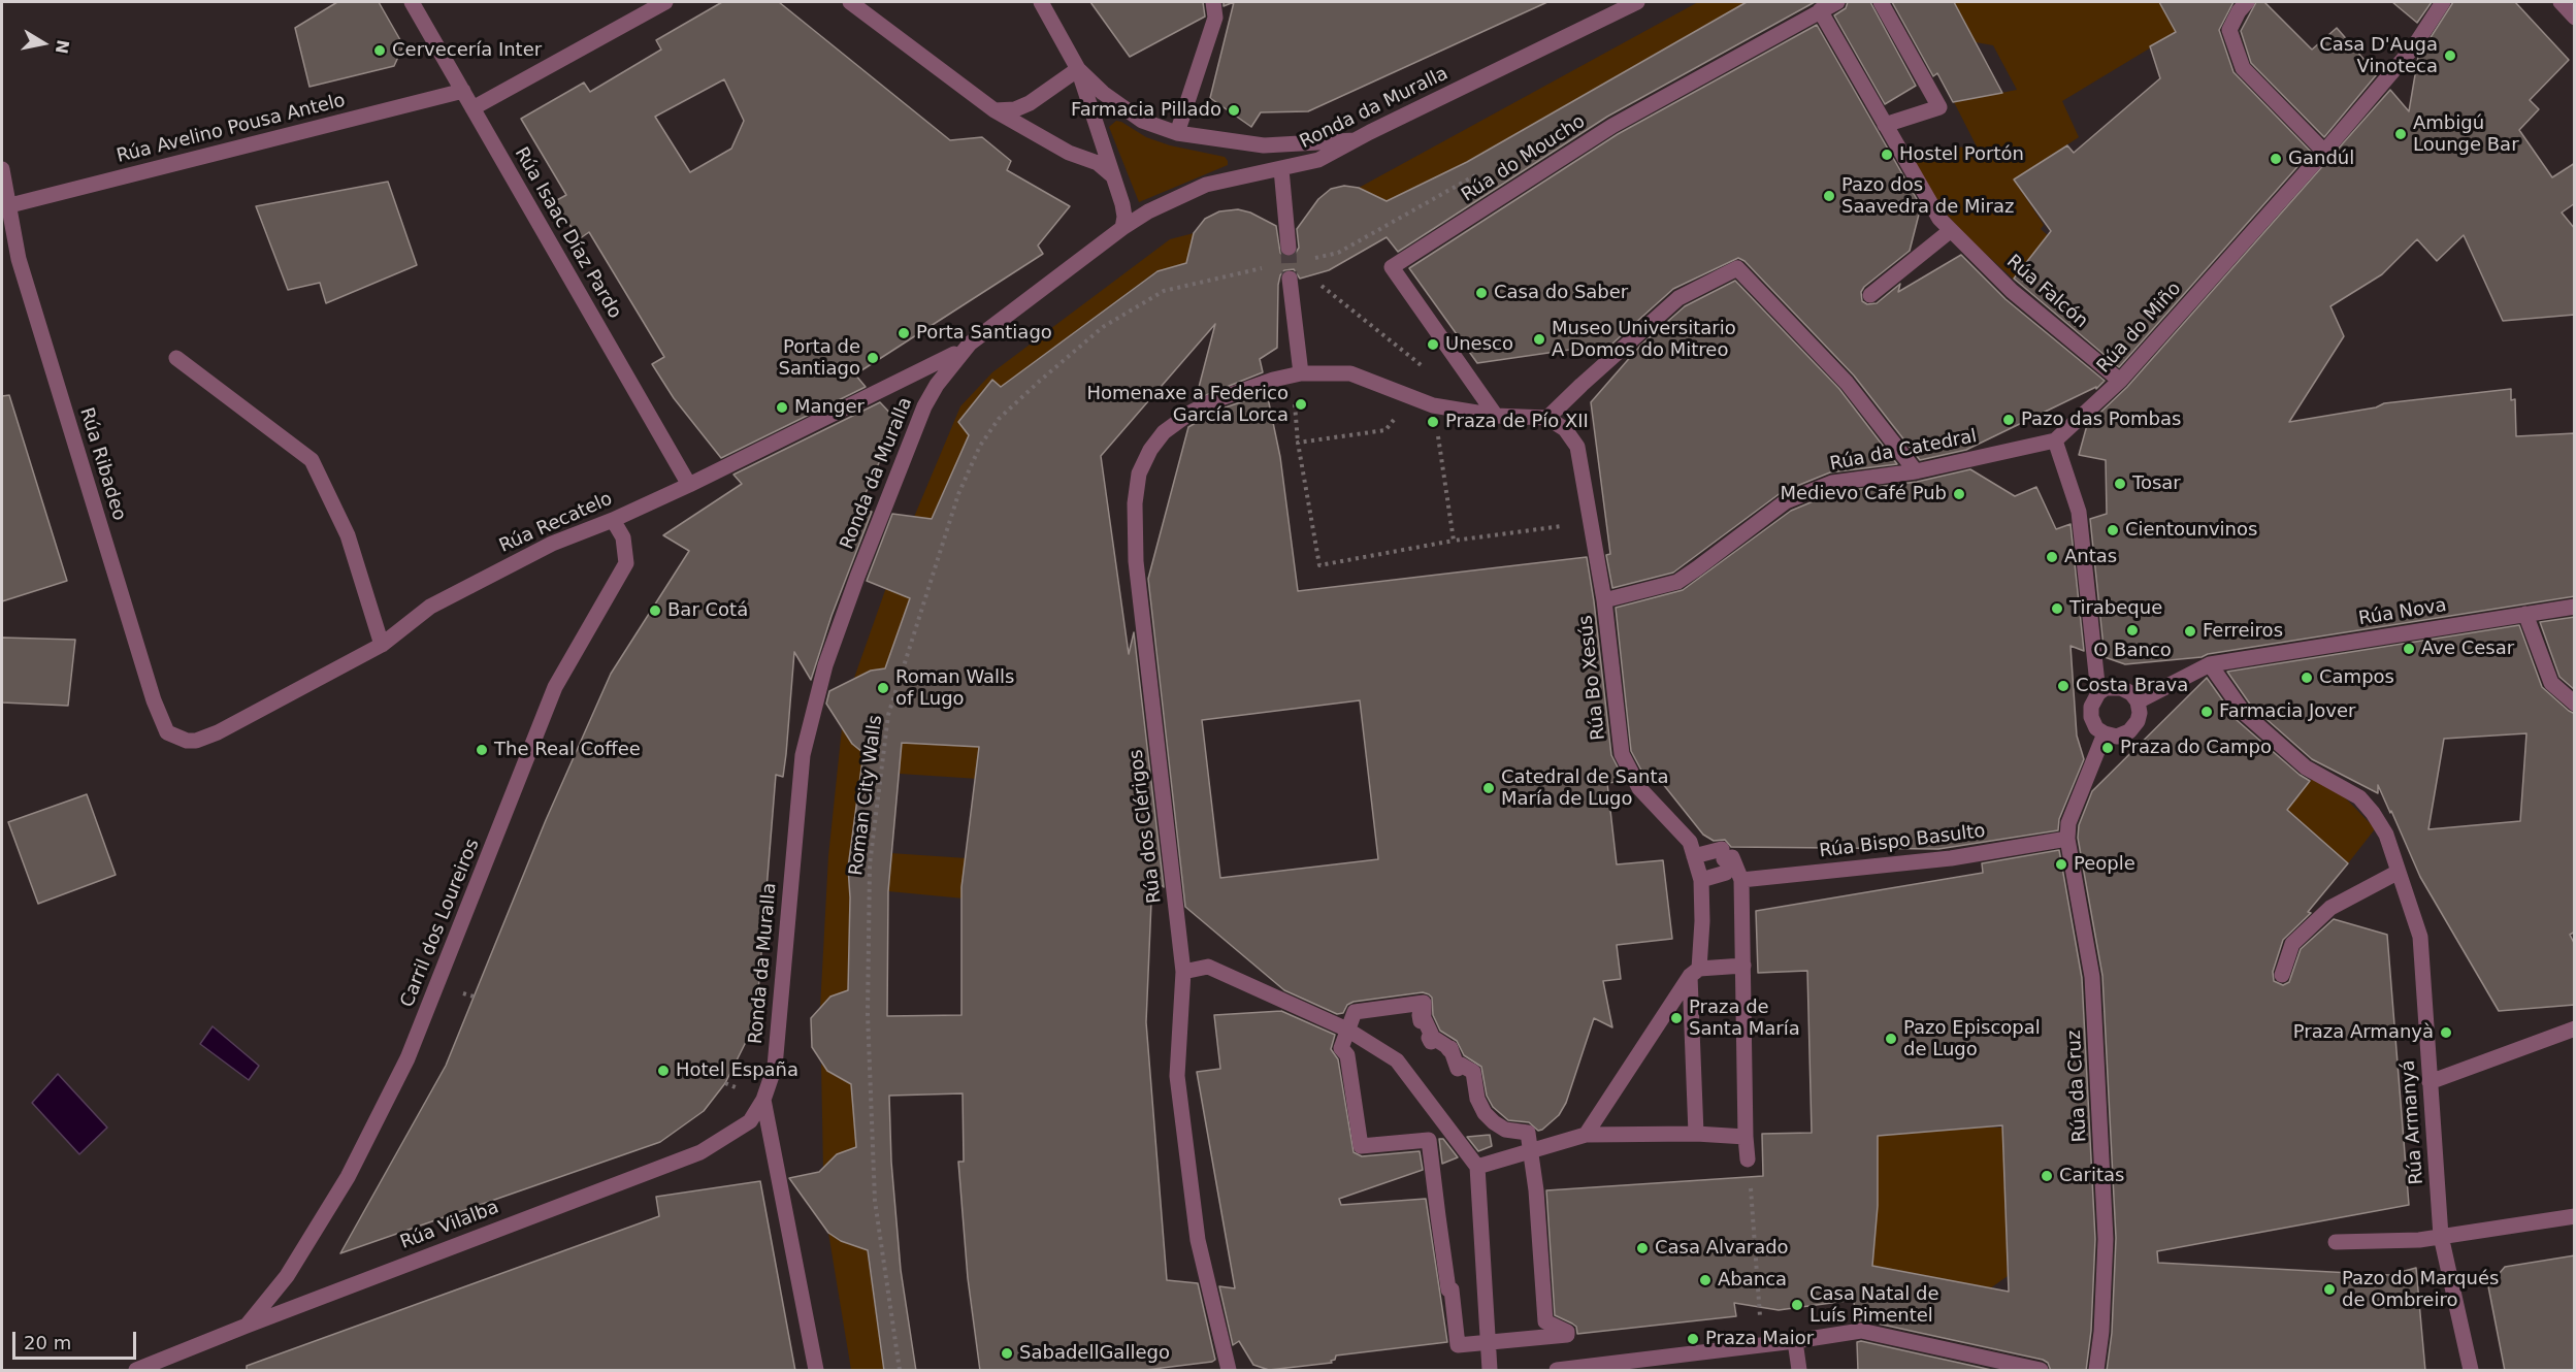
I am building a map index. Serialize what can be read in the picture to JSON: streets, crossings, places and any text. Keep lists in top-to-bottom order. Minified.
{"streets":{"street":["Ronda da Muralla","Rúa Avelino Pousa Antelo","Rúa do Moucho","Rúa Isaac Díaz Pardo","Rúa Falcón","Rúa do Miño","Rúa da Catedral","Rúa Ribadeo","Rúa Recatelo","Rúa Nova","Rúa Bo Xesús","Rúa dos Clérigos","Rúa Bispo Basulto","Carril dos Loureiros","Rúa da Cruz","Rúa Armanyá","Rúa Vilalba"],"path":["Roman City Walls"]},"crossings":[["Ronda da Muralla","Rúa Recatelo"],["Ronda da Muralla","Rúa Vilalba"],["Rúa Avelino Pousa Antelo","Rúa Isaac Díaz Pardo"],["Rúa Avelino Pousa Antelo","Rúa Ribadeo"],["Rúa do Moucho","Rúa Falcón"],["Rúa Isaac Díaz Pardo","Rúa Recatelo"],["Rúa Falcón","Rúa do Miño"],["Rúa do Miño","Rúa da Catedral"],["Rúa da Catedral","Rúa Bo Xesús"],["Rúa Ribadeo","Rúa Recatelo"],["Rúa Recatelo","Carril dos Loureiros"],["Rúa Nova","Rúa Armanyá"],["Rúa Bispo Basulto","Rúa da Cruz"],["Carril dos Loureiros","Rúa Vilalba"]],"places":["Cervecería Inter","Casa D'Auga Vinoteca","Farmacia Pillado","Ambigú Lounge Bar","Hostel Portón","Gandúl","Pazo dos Saavedra de Miraz","Casa do Saber","Porta Santiago","Museo Universitario A Domos do Mitreo","Unesco","Porta de Santiago","Homenaxe a Federico García Lorca","Manger","Pazo das Pombas","Praza de Pío XII","Tosar","Medievo Café Pub","Cientounvinos","Antas","Tirabeque","Bar Cotá","O Banco","Ferreiros","Ave Cesar","Campos","Costa Brava","Roman Walls of Lugo","Farmacia Jover","Praza do Campo","The Real Coffee","Catedral de Santa María de Lugo","People","Praza de Santa María","Praza Armanyà","Pazo Episcopal de Lugo","Hotel España","Caritas","Casa Alvarado","Abanca","Pazo do Marqués de Ombreiro","Casa Natal de Luís Pimentel","Praza Maior","SabadellGallego"],"scale_bar":"20 m","north":"right"}
